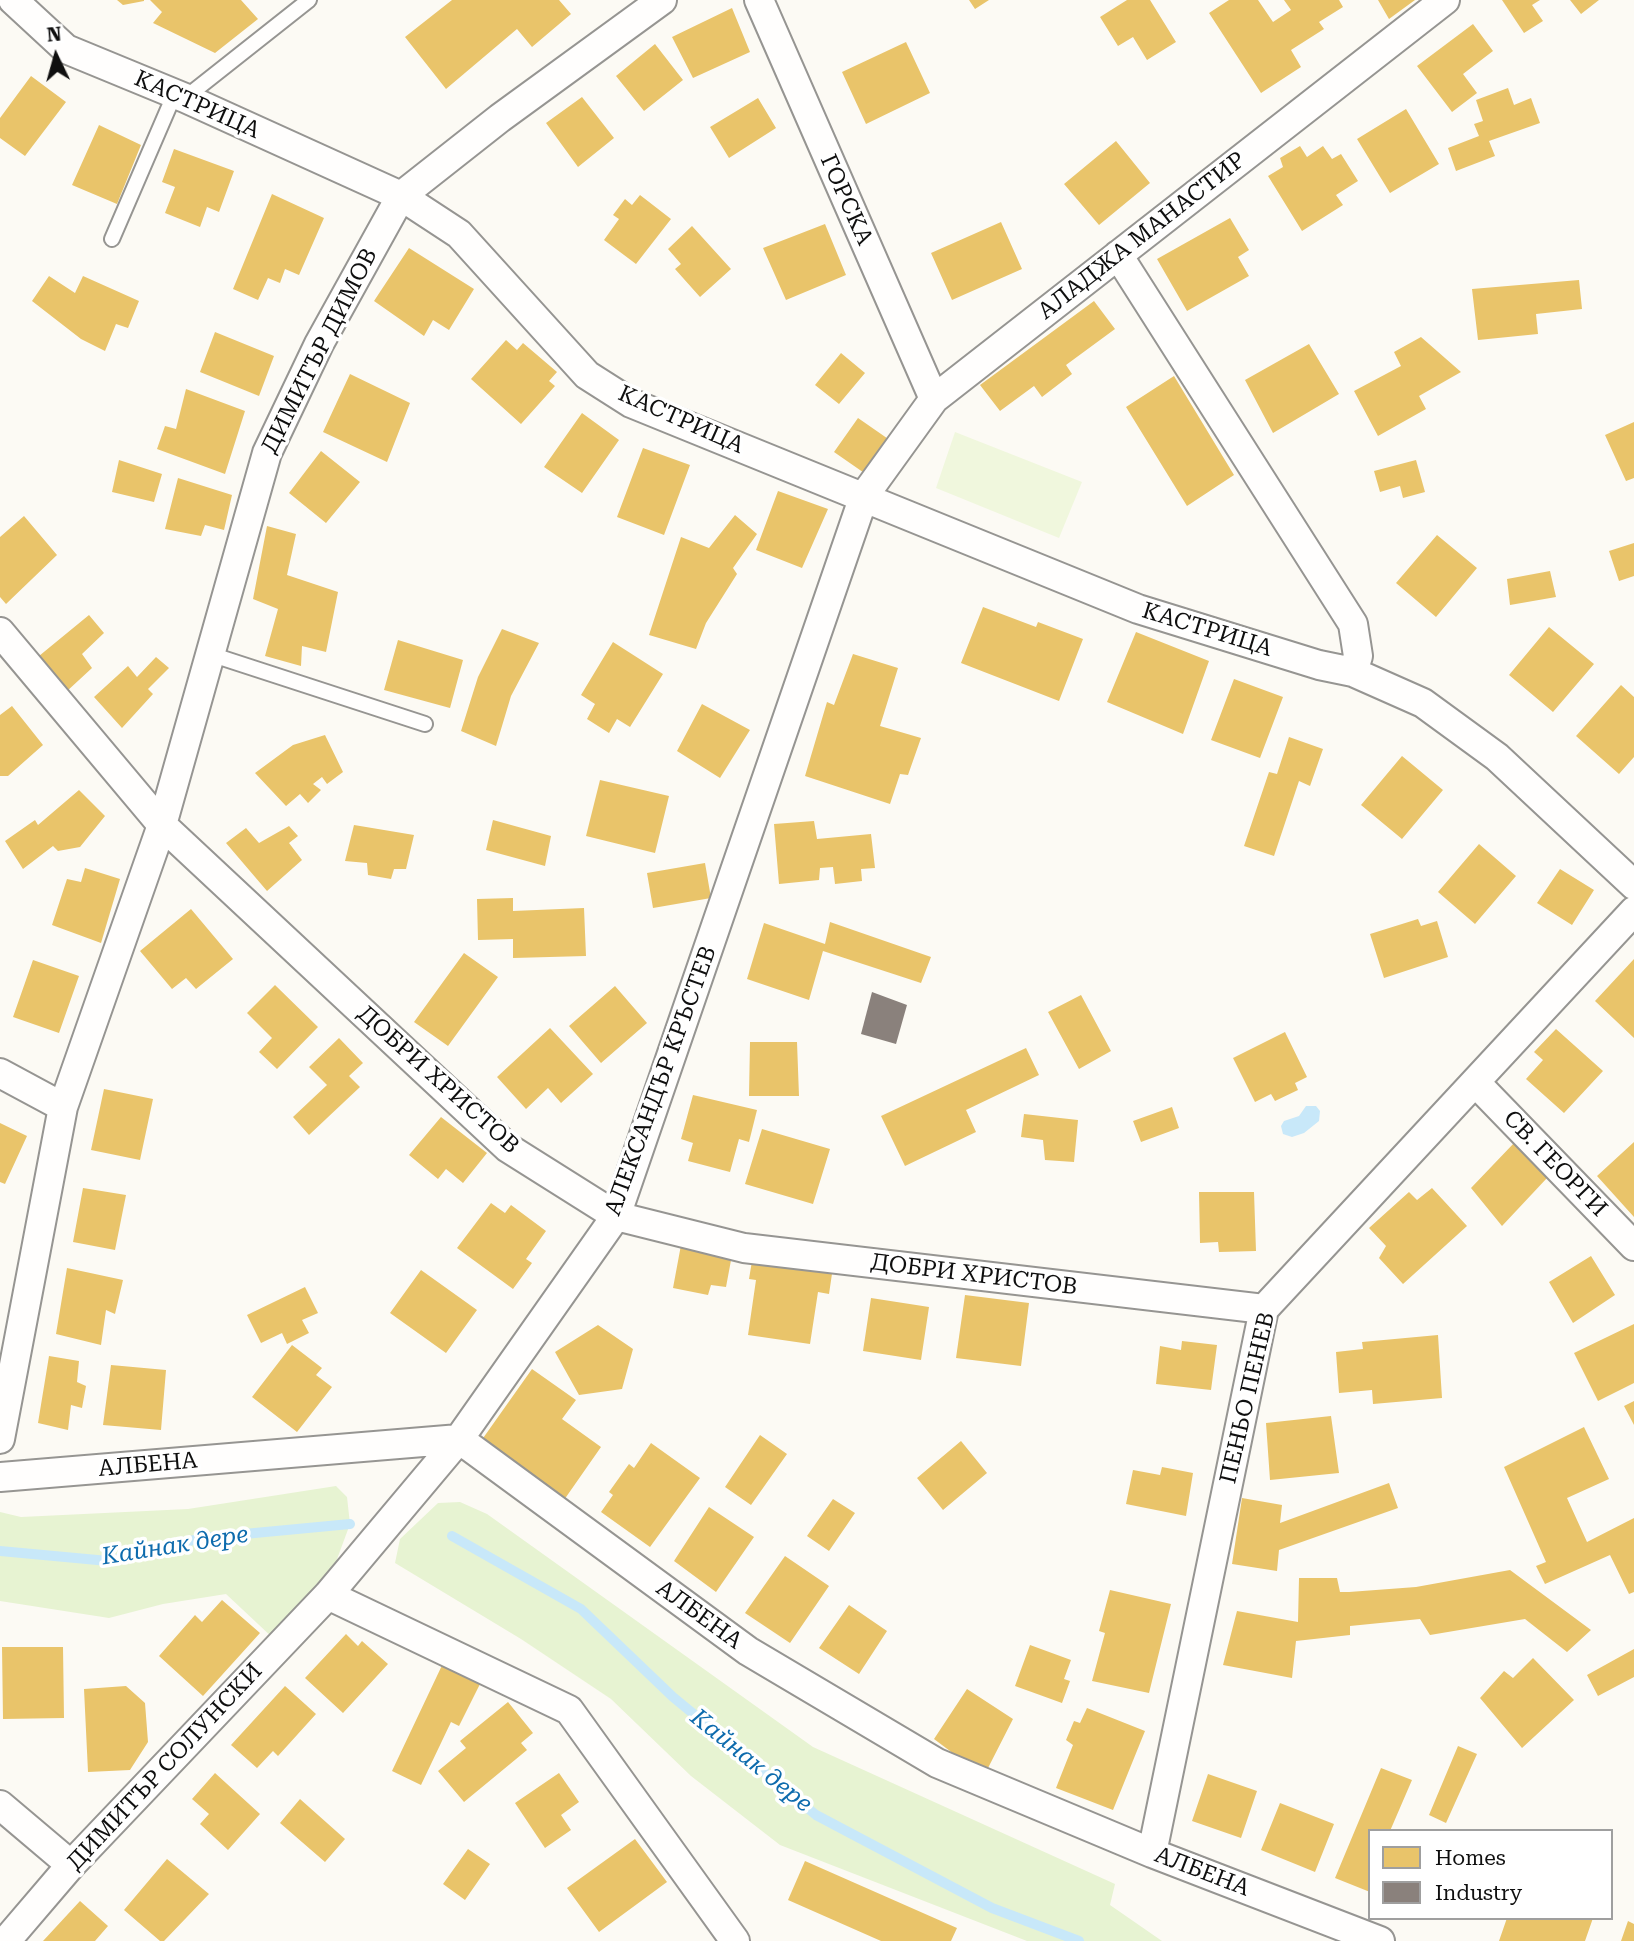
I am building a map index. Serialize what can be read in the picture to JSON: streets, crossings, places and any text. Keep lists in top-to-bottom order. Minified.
{"streets":{"street":["КАСТРИЦА","ГОРСКА","АЛАДЖА МАНАСТИР","ДИМИТЪР ДИМОВ","ДОБРИ ХРИСТОВ","АЛЕКСАНДЪР КРЪСТЕВ","СВ. ГЕОРГИ","ПЕНЬО ПЕНЕВ","АЛБЕНА","ДИМИТЪР СОЛУНСКИ"]},"crossings":[["КАСТРИЦА","АЛАДЖА МАНАСТИР"],["КАСТРИЦА","ДИМИТЪР ДИМОВ"],["КАСТРИЦА","АЛЕКСАНДЪР КРЪСТЕВ"],["ГОРСКА","АЛАДЖА МАНАСТИР"],["АЛАДЖА МАНАСТИР","АЛЕКСАНДЪР КРЪСТЕВ"],["ДИМИТЪР ДИМОВ","ДОБРИ ХРИСТОВ"],["ДОБРИ ХРИСТОВ","АЛЕКСАНДЪР КРЪСТЕВ"],["ДОБРИ ХРИСТОВ","ПЕНЬО ПЕНЕВ"],["АЛЕКСАНДЪР КРЪСТЕВ","АЛБЕНА"],["АЛЕКСАНДЪР КРЪСТЕВ","ДИМИТЪР СОЛУНСКИ"],["СВ. ГЕОРГИ","ПЕНЬО ПЕНЕВ"],["ПЕНЬО ПЕНЕВ","АЛБЕНА"]],"water":["Кайнак дере"],"legend":["Homes","Industry"],"north":"top"}
